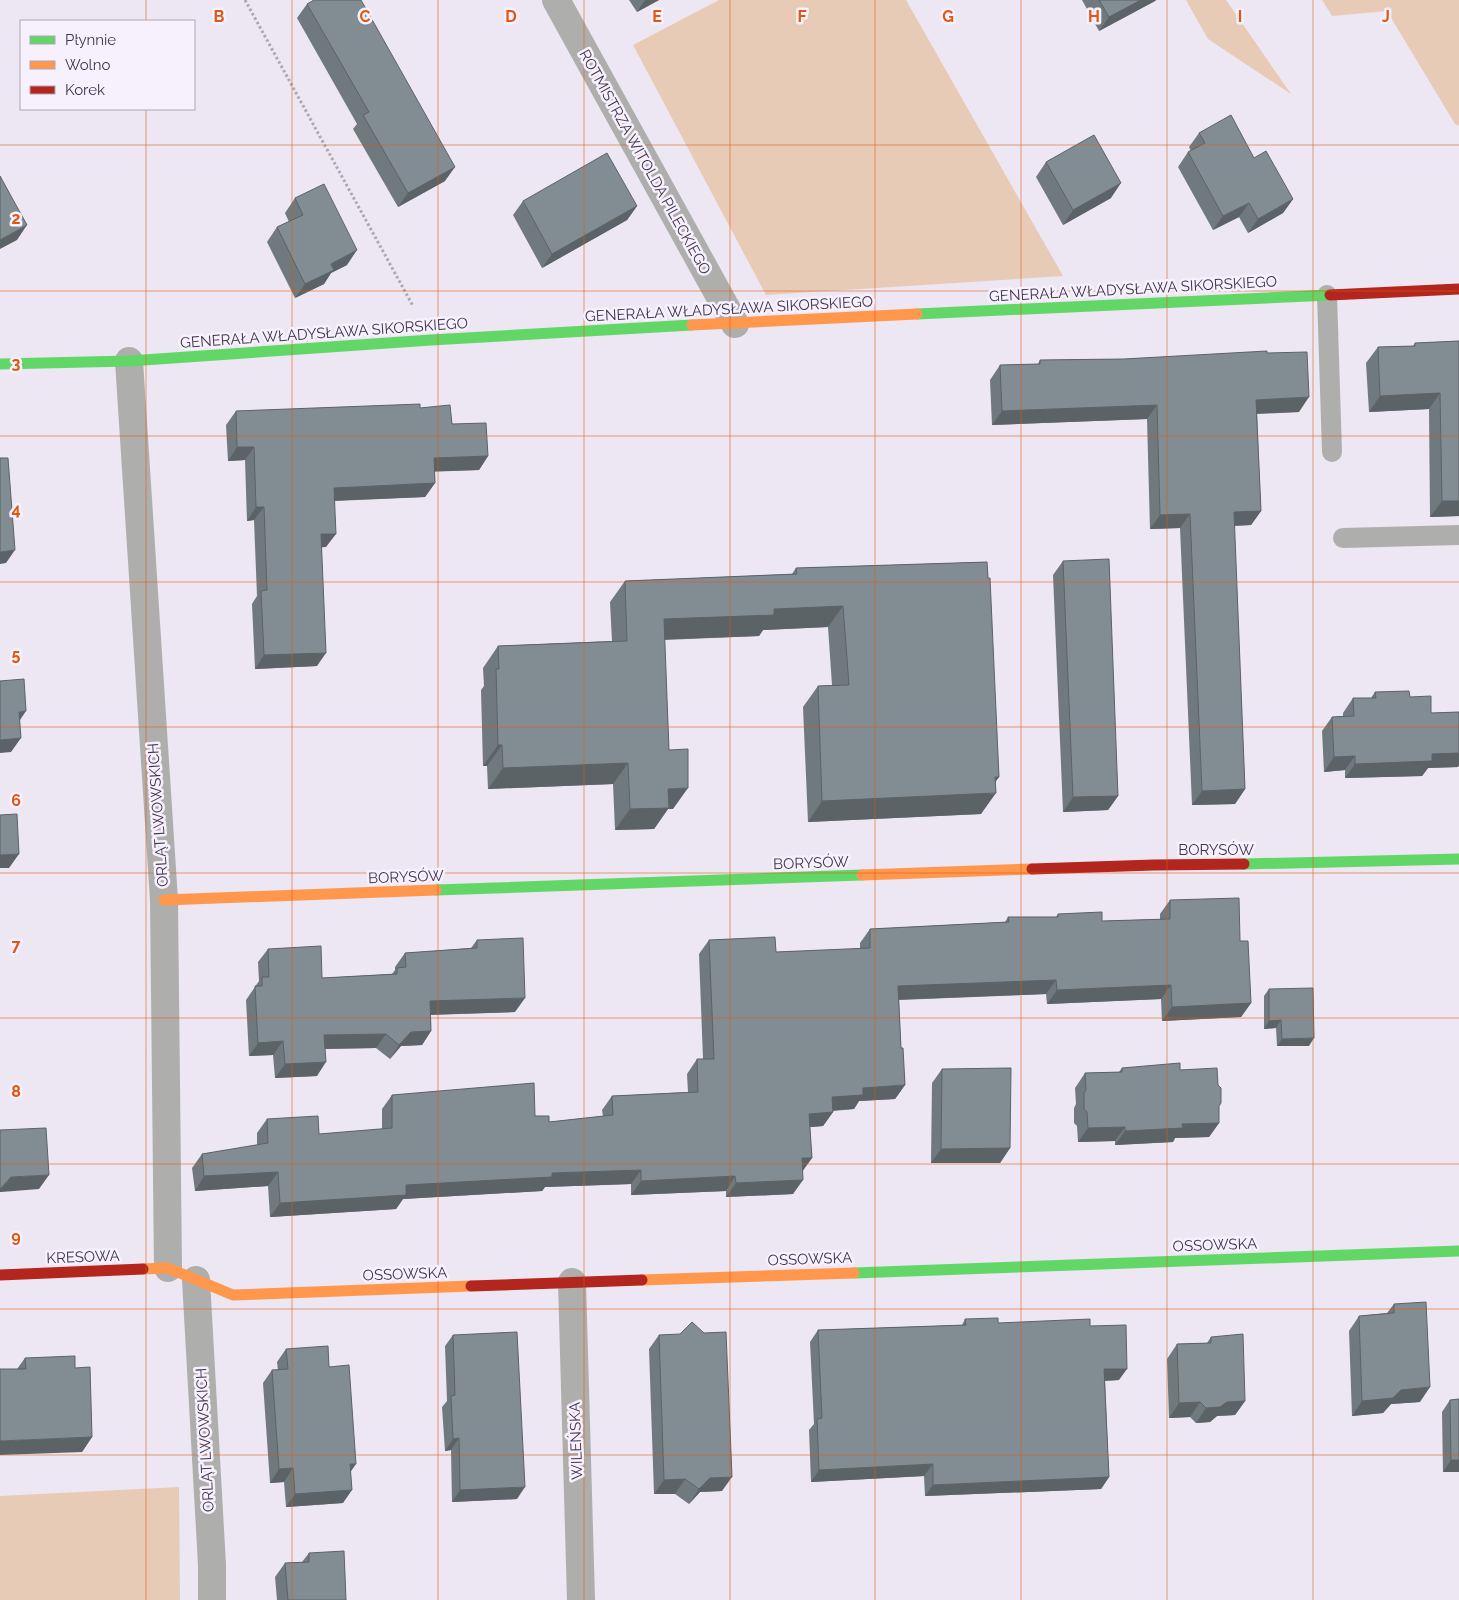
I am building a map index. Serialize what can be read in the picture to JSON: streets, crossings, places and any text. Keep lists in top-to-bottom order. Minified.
{"streets":{"street":["ROTMISTRZA WITOLDA PILECKIEGO","GENERAŁA WŁADYSŁAWA SIKORSKIEGO","ORLĄT LWOWSKICH","BORYSÓW","OSSOWSKA","KRESOWA","WILEŃSKA"]},"crossings":[["ROTMISTRZA WITOLDA PILECKIEGO","GENERAŁA WŁADYSŁAWA SIKORSKIEGO"],["GENERAŁA WŁADYSŁAWA SIKORSKIEGO","ORLĄT LWOWSKICH"],["ORLĄT LWOWSKICH","BORYSÓW"],["ORLĄT LWOWSKICH","OSSOWSKA"],["ORLĄT LWOWSKICH","KRESOWA"],["OSSOWSKA","KRESOWA"],["OSSOWSKA","WILEŃSKA"]],"legend":["Płynnie","Wolno","Korek"],"grid":{"columns":["B","C","D","E","F","G","H","I","J"],"rows":["2","3","4","5","6","7","8","9"]}}
